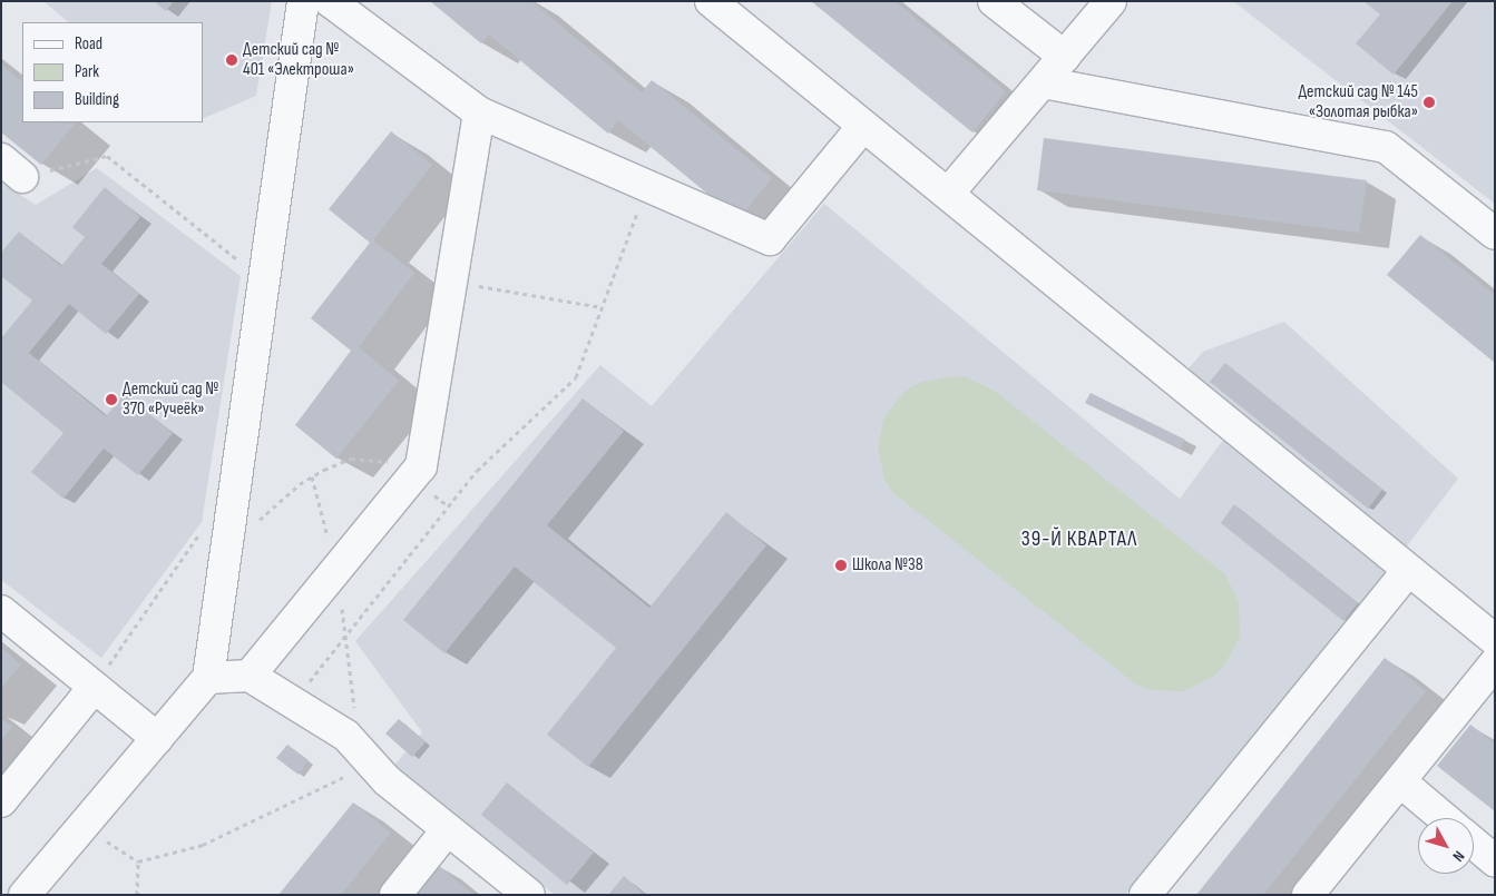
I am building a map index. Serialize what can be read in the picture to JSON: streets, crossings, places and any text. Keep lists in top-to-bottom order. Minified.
{"districts":["39-Й КВАРТАЛ"],"places":["Детский сад № 401 «Электроша»","Детский сад № 145 «Золотая рыбка»","Детский сад № 370 «Ручеёк»","Школа №38"],"legend":["Road","Park","Building"],"north":"bottom right"}
